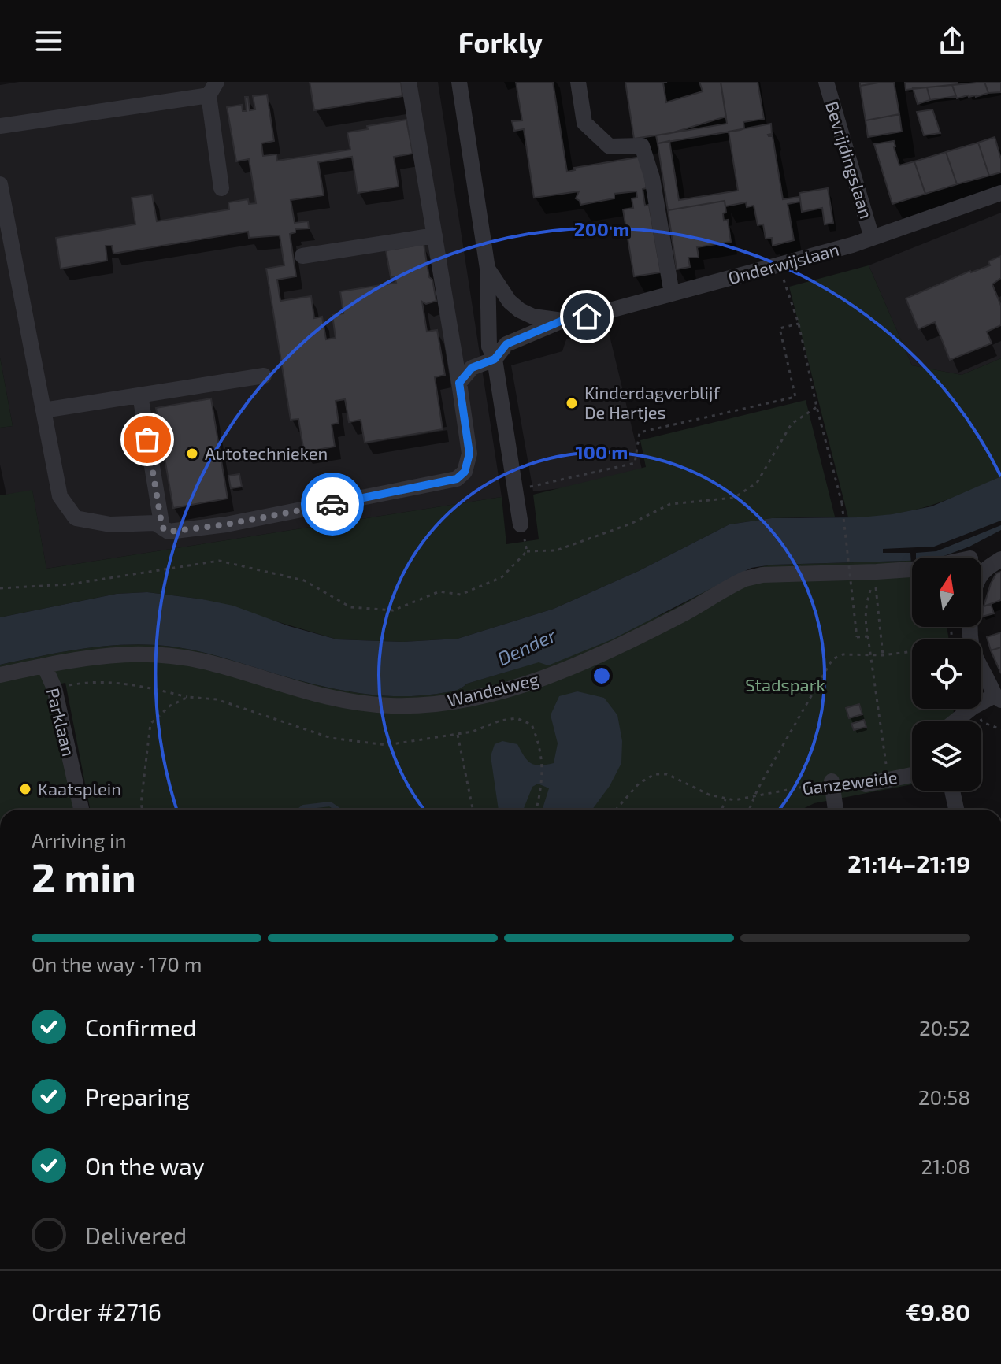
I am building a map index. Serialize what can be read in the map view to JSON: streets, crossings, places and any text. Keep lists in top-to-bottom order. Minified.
{"streets":{"street":["Bevrijdingslaan","Onderwijslaan","Wandelweg","Parklaan","Ganzeweide"]},"crossings":[["Bevrijdingslaan","Onderwijslaan"],["Wandelweg","Parklaan"]],"water":["Dender"],"parks":["Stadspark"],"places":["Kinderdagverblijf De Hartjes","Autotechnieken","Kaatsplein"],"north":"top","page":{"header":"Forkly","heading":["2 min","Arriving in","21:14–21:19"],"panel":["Order #2716","€9.80"],"bar":"On the way · 170 m","list":[["Confirmed","20:52"],["Preparing","20:58"],["On the way","21:08"],"Delivered"]},"rings":["200 m","100 m"]}
